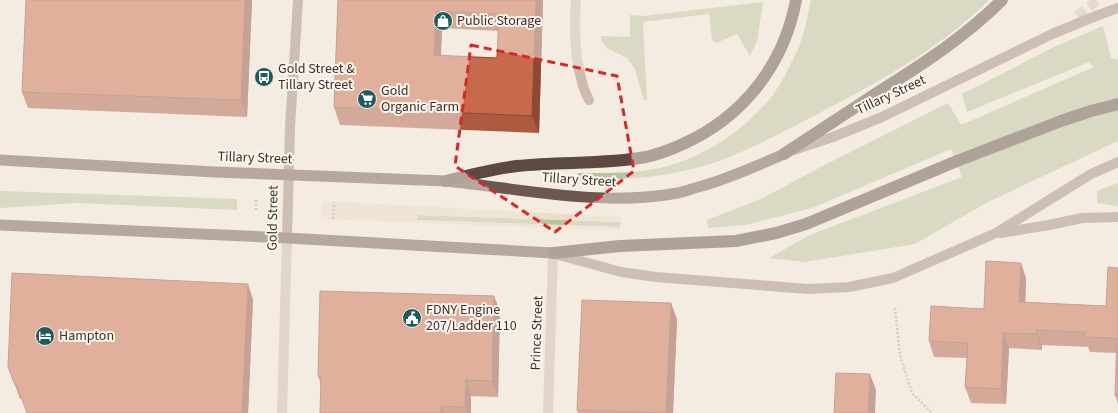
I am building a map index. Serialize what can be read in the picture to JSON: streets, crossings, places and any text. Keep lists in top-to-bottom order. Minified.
{"streets":{"highway":["Tillary Street"],"main road":["Gold Street"],"street":["Prince Street"]},"crossings":[["Tillary Street","Gold Street"]],"places":{"shop":["Public Storage"],"bus stop":["Gold Street & Tillary Street"],"supermarket":["Gold Organic Farm"],"public building":["FDNY Engine 207/Ladder 110"],"hotel":["Hampton"]}}
